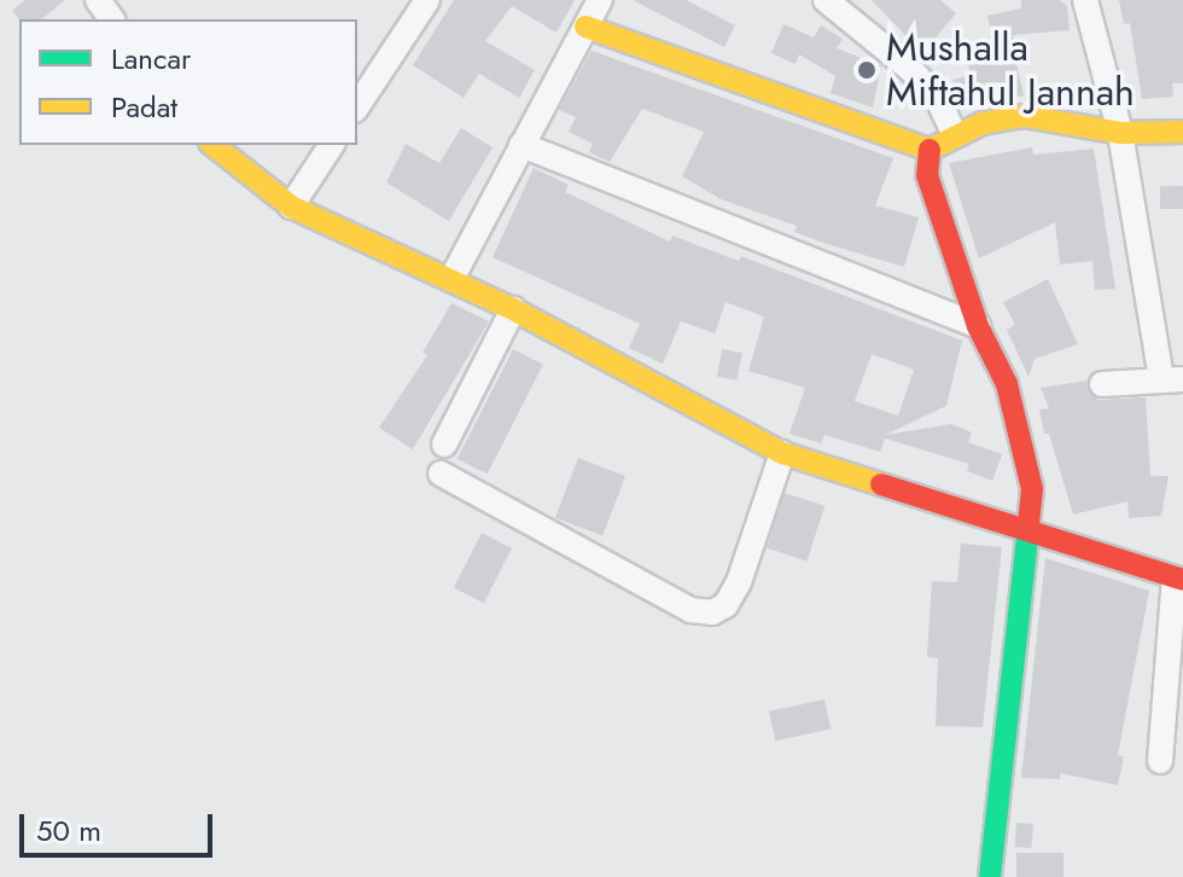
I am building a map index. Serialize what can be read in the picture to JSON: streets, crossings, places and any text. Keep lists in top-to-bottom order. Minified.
{"places":["Mushalla Miftahul Jannah"],"legend":["Lancar","Padat"],"scale_bar":"50 m"}
